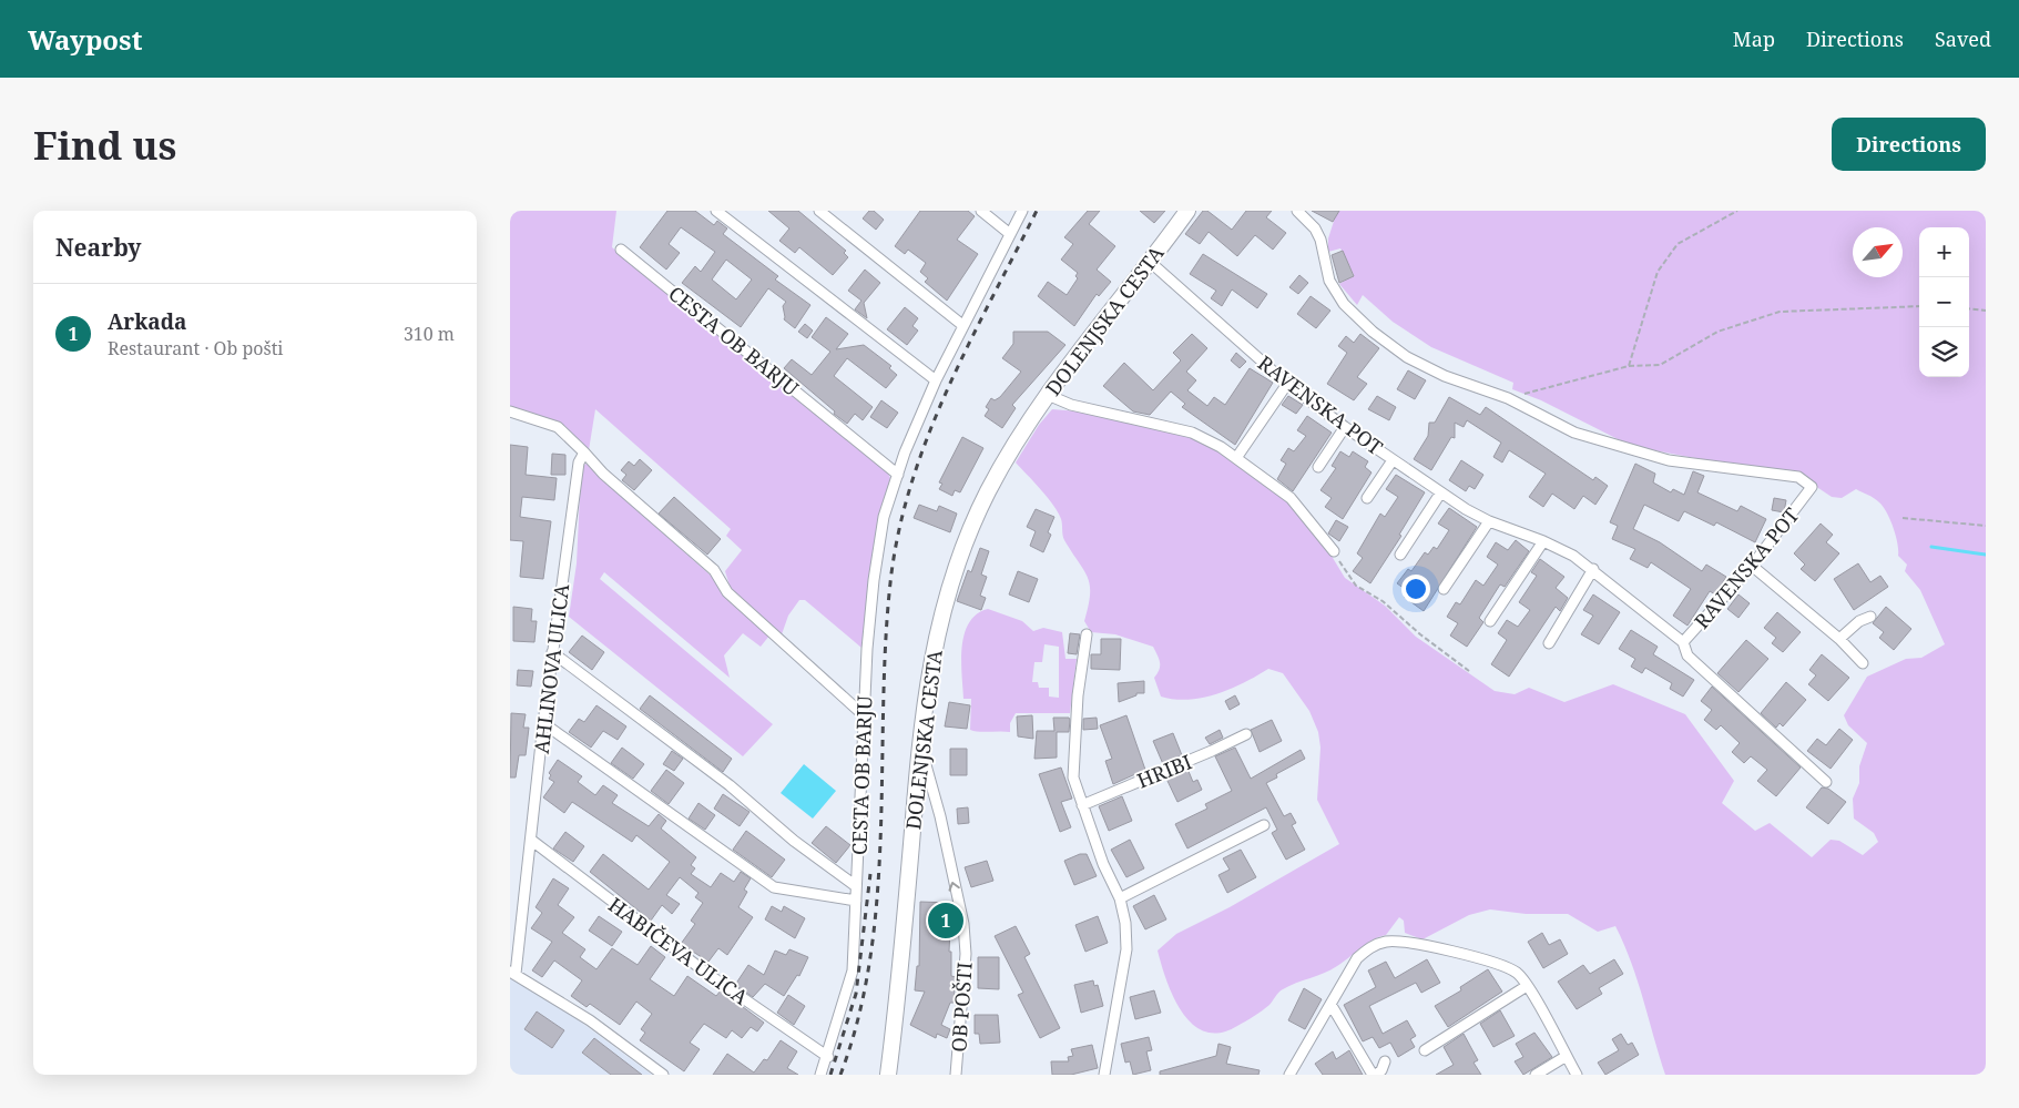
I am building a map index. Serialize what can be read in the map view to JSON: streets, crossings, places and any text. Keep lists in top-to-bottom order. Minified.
{"streets":{"main road":["DOLENJSKA CESTA"],"street":["CESTA OB BARJU","RAVENSKA POT","AHLINOVA ULICA","HRIBI","HABIČEVA ULICA","OB POŠTI"]},"crossings":[["DOLENJSKA CESTA","RAVENSKA POT"],["DOLENJSKA CESTA","OB POŠTI"],["CESTA OB BARJU","HABIČEVA ULICA"],["AHLINOVA ULICA","HABIČEVA ULICA"]],"one_way":["OB POŠTI"],"north":"top right","page":{"header":"Waypost","nav":["Map","Directions","Saved"],"buttons":"Directions","title":"Find us","heading":"Nearby","map_buttons":["+","−"],"list":[{"mark":"1","name":"Arkada","note":"Restaurant · Ob pošti","value":"310 m"}],"pins":"1"}}
